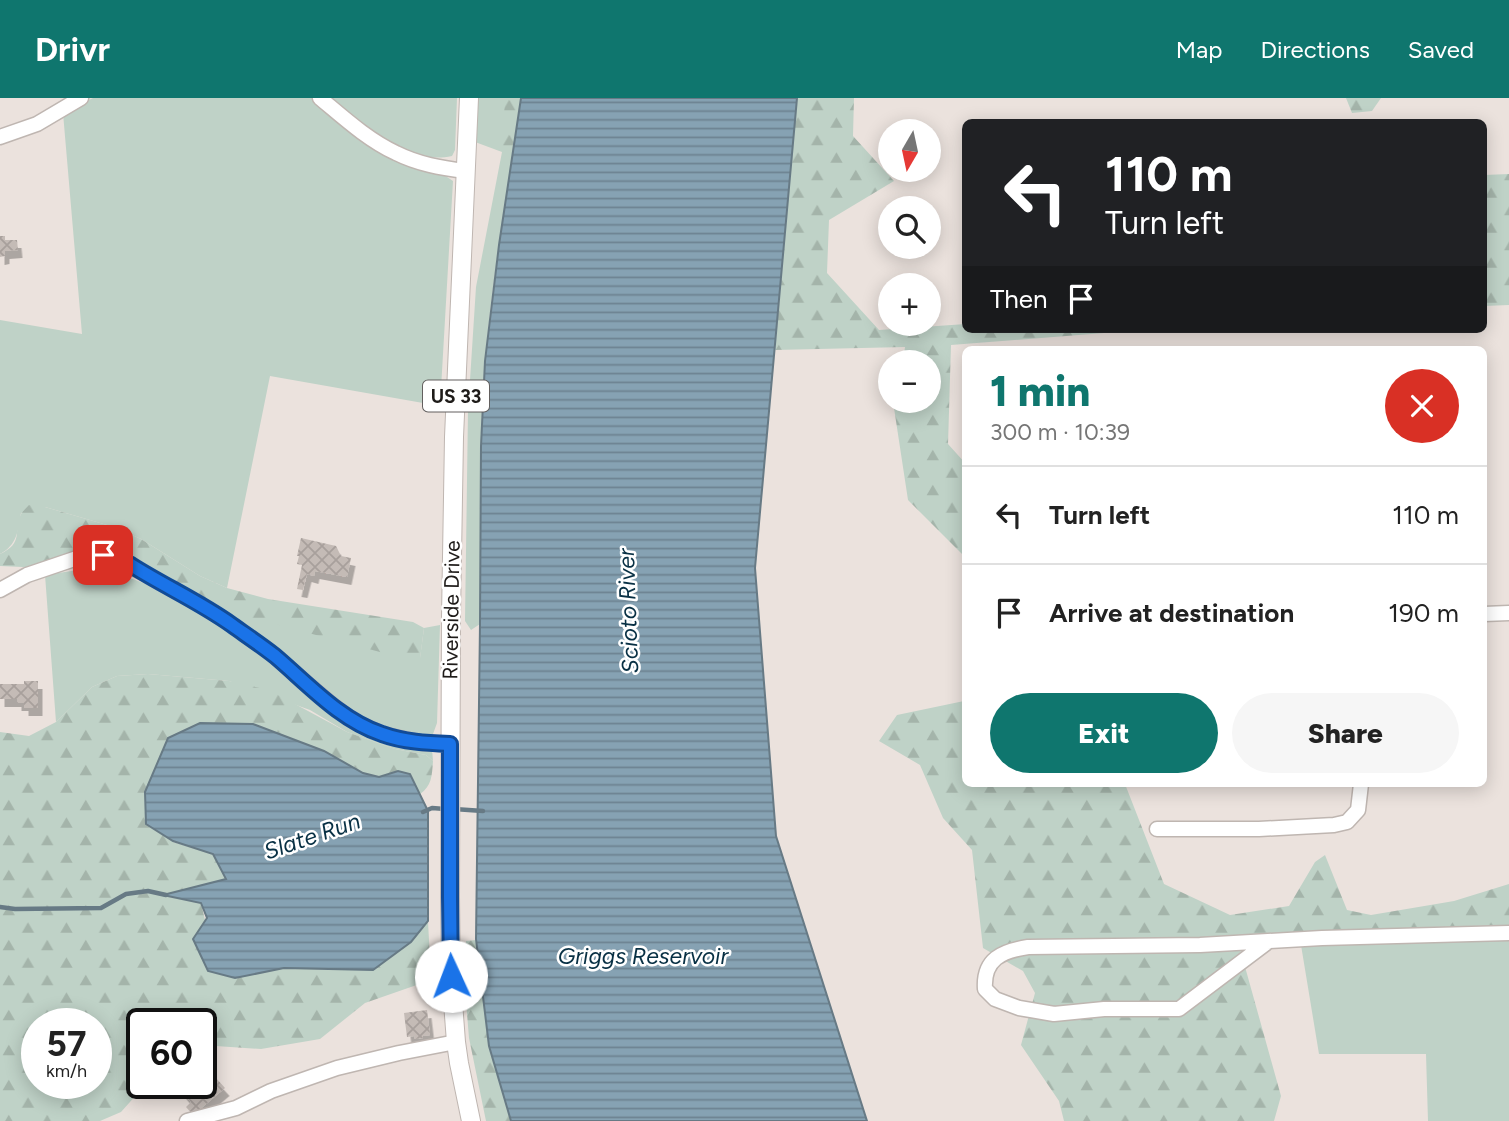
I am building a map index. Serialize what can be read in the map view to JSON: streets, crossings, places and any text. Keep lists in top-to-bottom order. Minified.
{"streets":{"main road":["US 33","Riverside Drive"]},"water":["Scioto River","Slate Run","Griggs Reservoir"],"north":"bottom","page":{"header":"Drivr","nav":["Map","Directions","Saved"],"map_buttons":["+","−"],"turn":["110 m","Turn left"],"then":"Then","heading":["1 min","300 m · 10:39"],"list":[{"name":"Turn left","value":"110 m"},{"name":"Arrive at destination","value":"190 m"}],"buttons":["Exit","Share"],"speed":"57 km/h","limit":"60"}}
